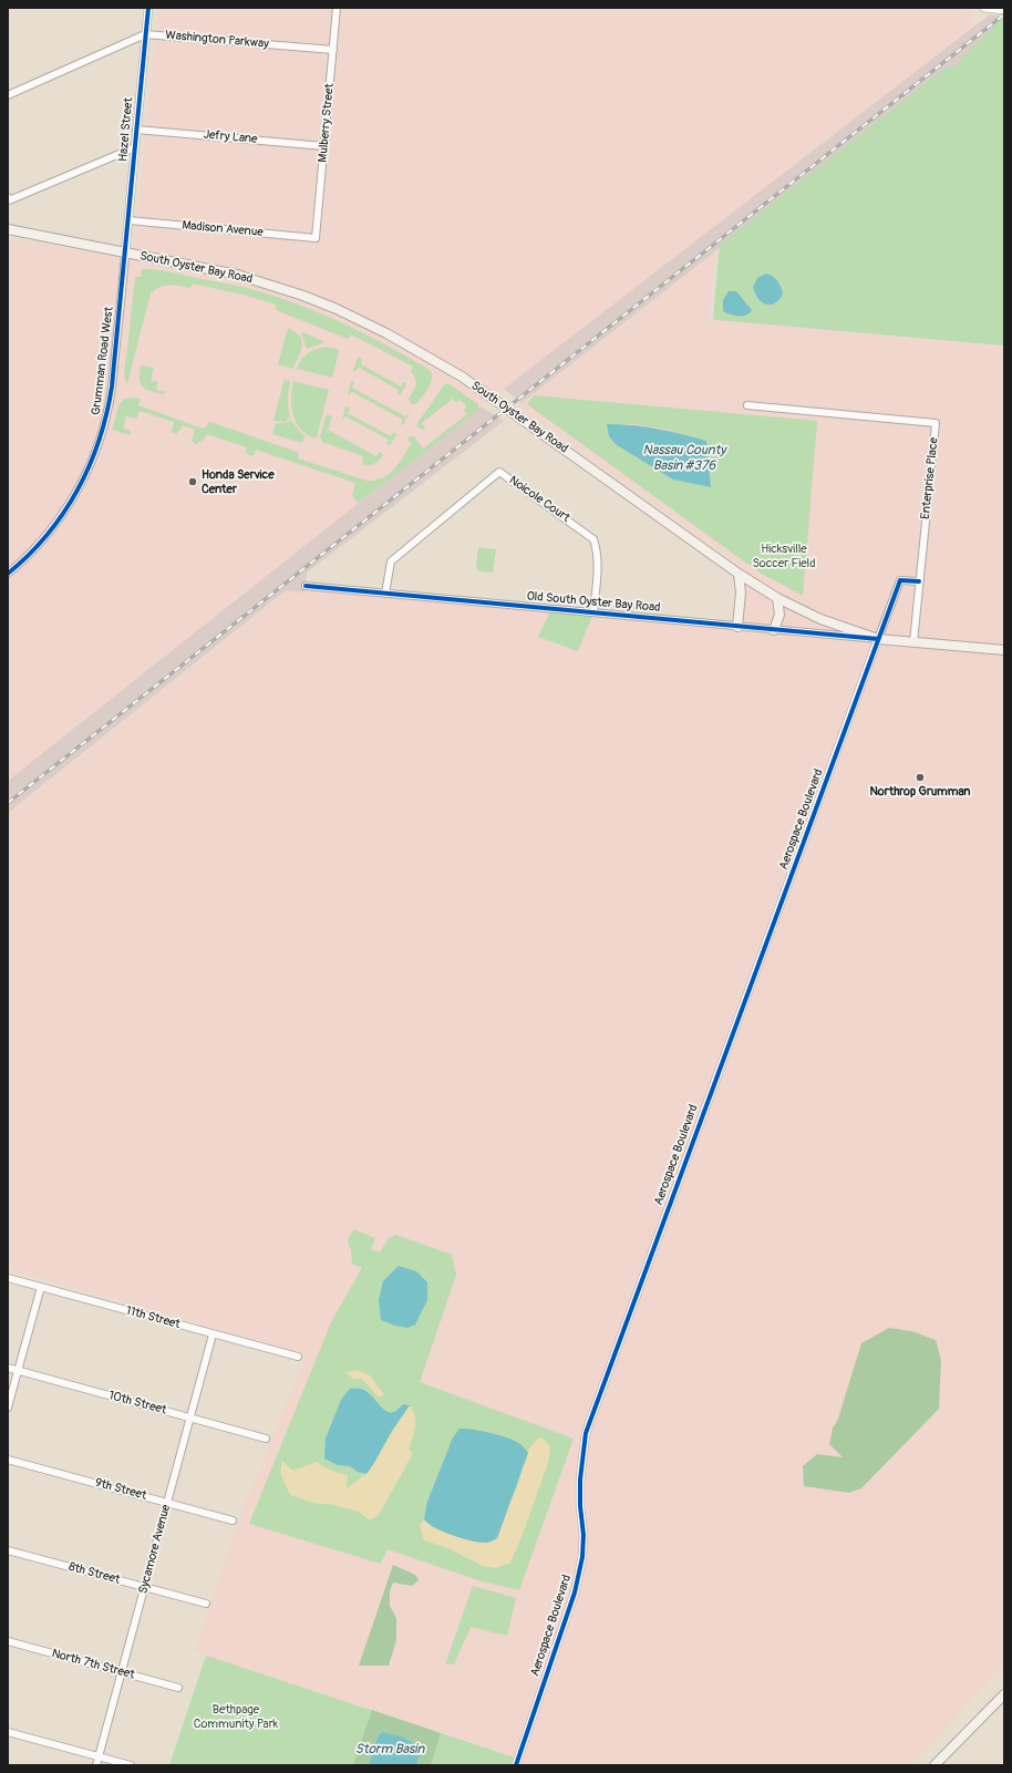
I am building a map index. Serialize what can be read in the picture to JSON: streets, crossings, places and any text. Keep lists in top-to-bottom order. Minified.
{"streets":{"main road":["South Oyster Bay Road"],"street":["Washington Parkway","Mulberry Street","Hazel Street","Jefry Lane","Madison Avenue","Grumman Road West","Enterprise Place","Noicole Court","Old South Oyster Bay Road","Aerospace Boulevard","11th Street","10th Street","9th Street","Sycamore Avenue","8th Street","North 7th Street"]},"crossings":[["Washington Parkway","Mulberry Street"],["Washington Parkway","Hazel Street"],["Mulberry Street","Jefry Lane"],["Mulberry Street","Madison Avenue"],["Hazel Street","Jefry Lane"],["Hazel Street","Madison Avenue"],["Hazel Street","South Oyster Bay Road"],["Hazel Street","Grumman Road West"],["South Oyster Bay Road","Grumman Road West"],["South Oyster Bay Road","Enterprise Place"],["South Oyster Bay Road","Old South Oyster Bay Road"],["South Oyster Bay Road","Aerospace Boulevard"],["Enterprise Place","Aerospace Boulevard"],["Noicole Court","Old South Oyster Bay Road"],["Old South Oyster Bay Road","Aerospace Boulevard"],["11th Street","Sycamore Avenue"],["10th Street","Sycamore Avenue"],["9th Street","Sycamore Avenue"],["Sycamore Avenue","8th Street"],["Sycamore Avenue","North 7th Street"]],"water":["Nassau County Basin #376","Storm Basin"],"parks":["Hicksville Soccer Field","Bethpage Community Park"],"places":["Honda Service Center","Northrop Grumman"]}
